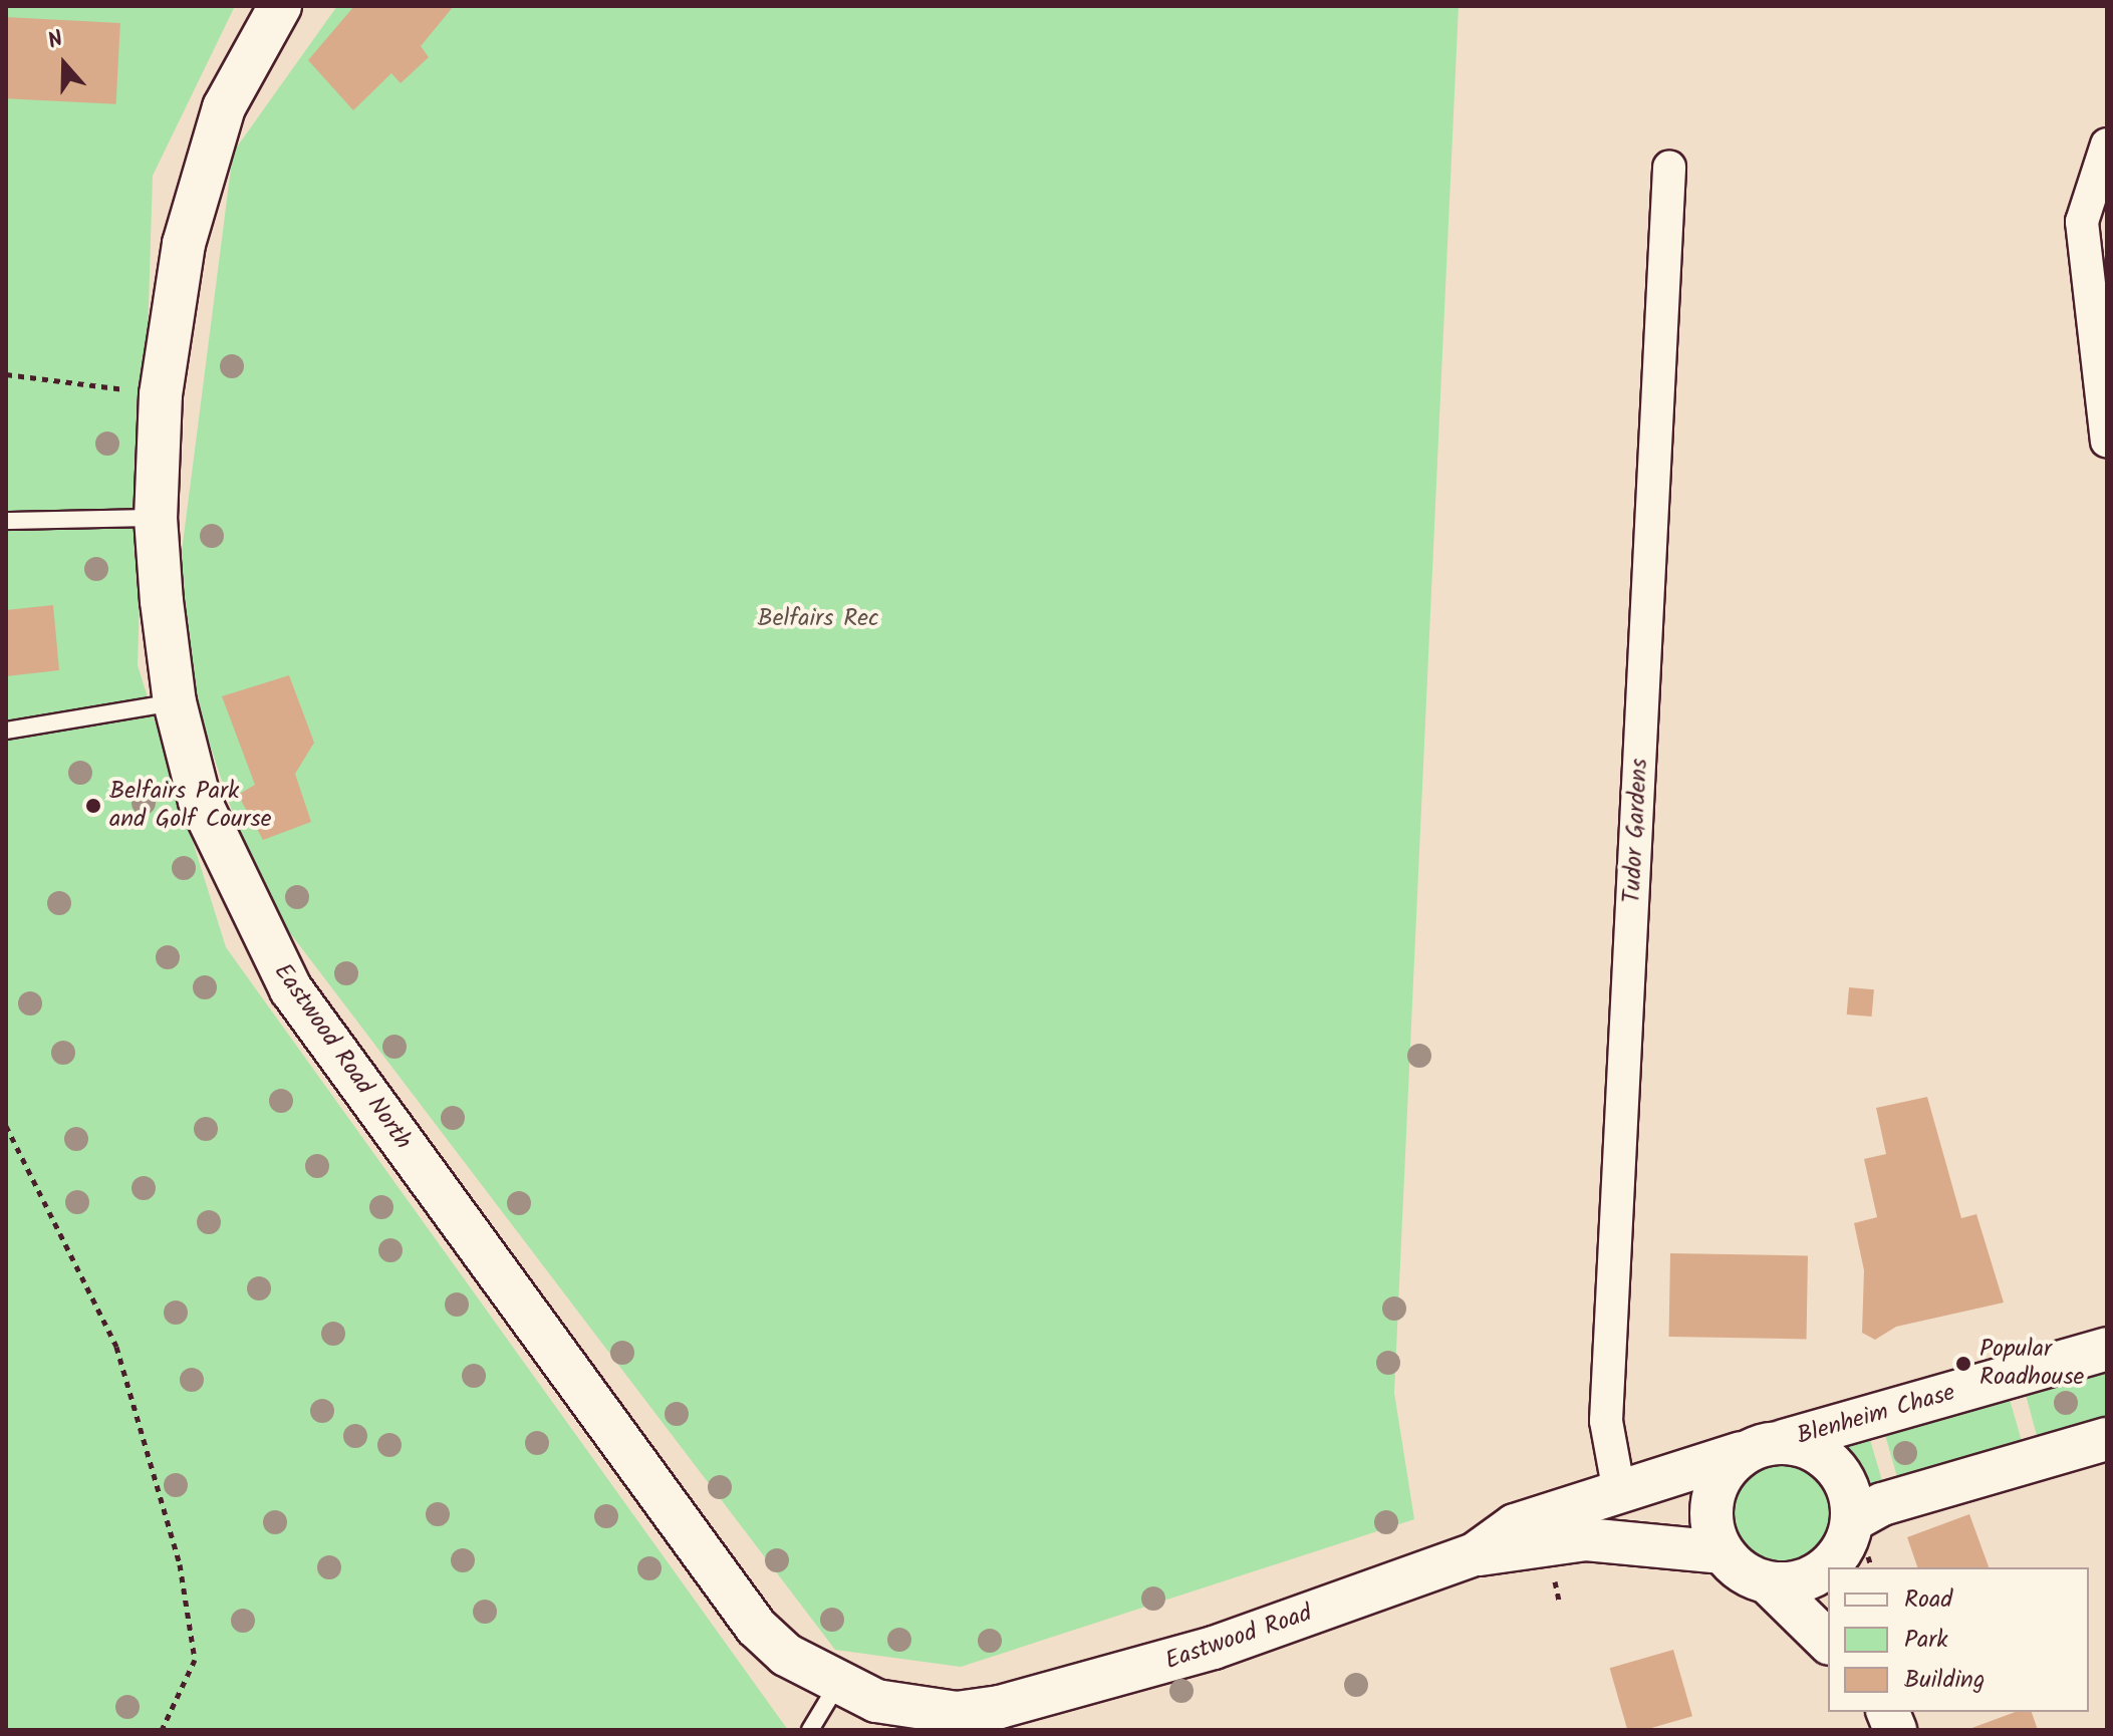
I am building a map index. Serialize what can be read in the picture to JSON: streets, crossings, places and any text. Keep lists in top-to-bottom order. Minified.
{"streets":{"street":["Tudor Gardens","Eastwood Road North","Blenheim Chase","Eastwood Road"]},"crossings":[["Tudor Gardens","Eastwood Road"],["Eastwood Road North","Eastwood Road"],["Blenheim Chase","Eastwood Road"]],"parks":["Belfairs Rec"],"places":["Belfairs Park and Golf Course","Popular Roadhouse"],"legend":["Road","Park","Building"],"north":"top"}
